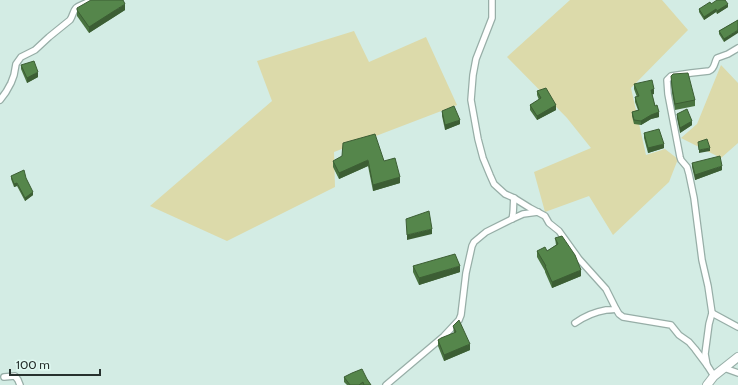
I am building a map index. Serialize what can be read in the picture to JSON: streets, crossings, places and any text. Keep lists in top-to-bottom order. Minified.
{"scale_bar":"100 m"}
